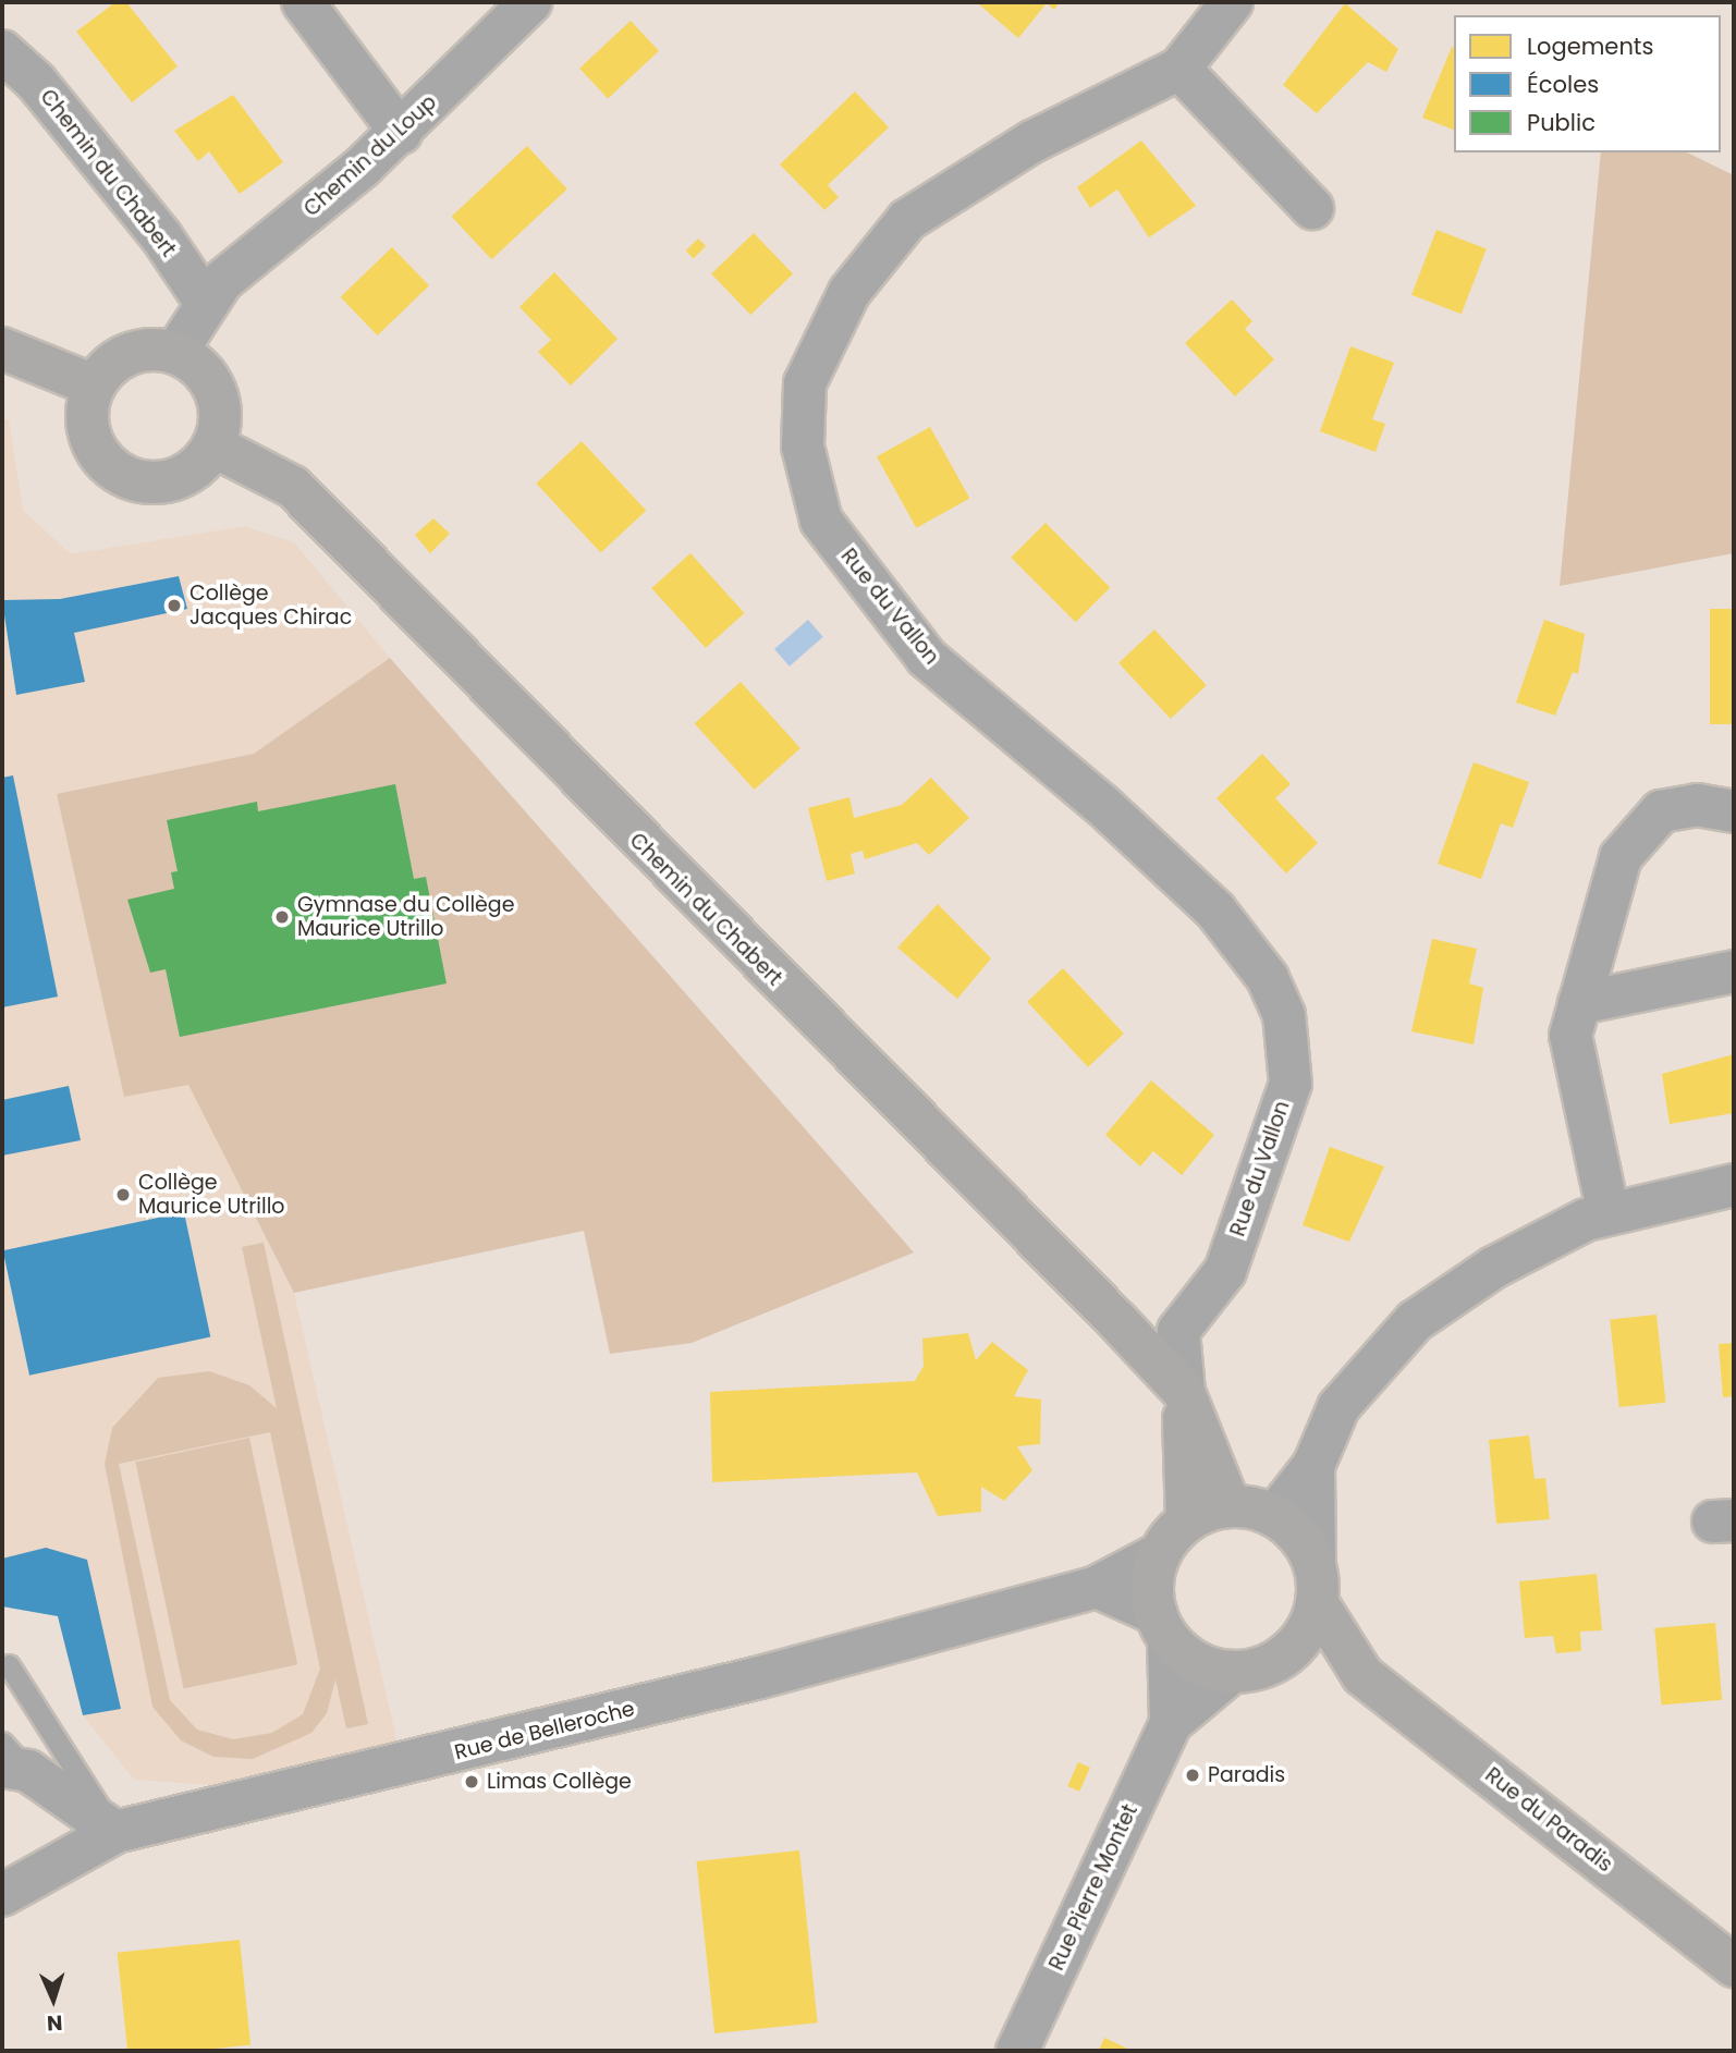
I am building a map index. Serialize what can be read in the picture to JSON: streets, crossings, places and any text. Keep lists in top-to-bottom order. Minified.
{"streets":{"main road":["Chemin du Chabert","Rue du Paradis"],"street":["Chemin du Loup","Rue du Vallon","Rue de Belleroche","Rue Pierre Montet"]},"crossings":[["Chemin du Loup","Chemin du Chabert"],["Chemin du Chabert","Rue du Vallon"],["Chemin du Chabert","Rue de Belleroche"],["Chemin du Chabert","Rue du Paradis"],["Chemin du Chabert","Rue Pierre Montet"],["Rue de Belleroche","Rue du Paradis"],["Rue de Belleroche","Rue Pierre Montet"],["Rue du Paradis","Rue Pierre Montet"]],"places":["Collège Jacques Chirac","Gymnase du Collège Maurice Utrillo","Collège Maurice Utrillo","Paradis","Limas Collège"],"legend":["Logements","Écoles","Public"],"north":"bottom"}
